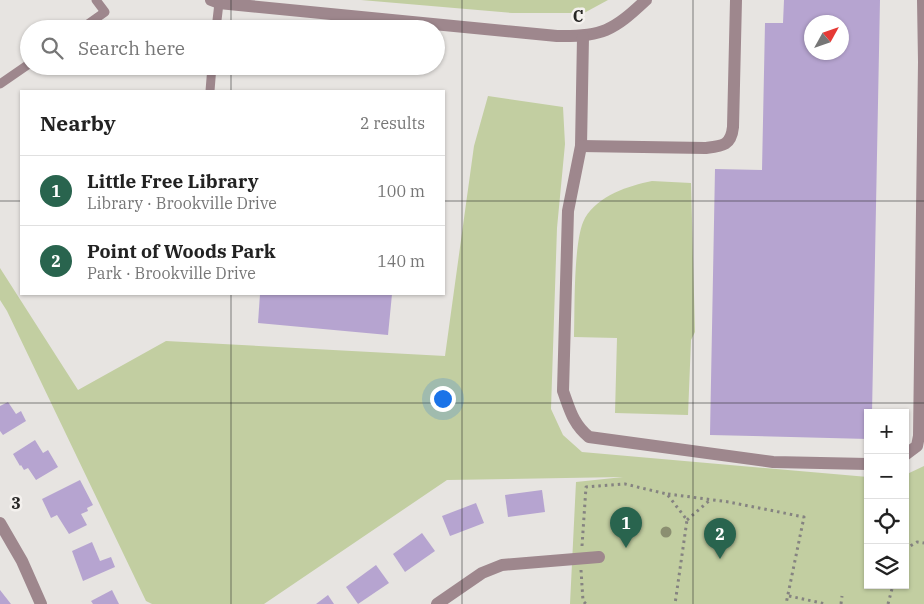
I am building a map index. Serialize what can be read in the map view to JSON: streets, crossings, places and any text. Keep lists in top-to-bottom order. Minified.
{"north":"top right","page":{"search":"Search here","heading":["Nearby","2 results"],"list":[{"mark":"1","name":"Little Free Library","note":"Library · Brookville Drive","value":"100 m"},{"mark":"2","name":"Point of Woods Park","note":"Park · Brookville Drive","value":"140 m"}],"map_buttons":["+","−"],"pins":["1","2"]},"grid":{"columns":["C"],"rows":["3"]}}
